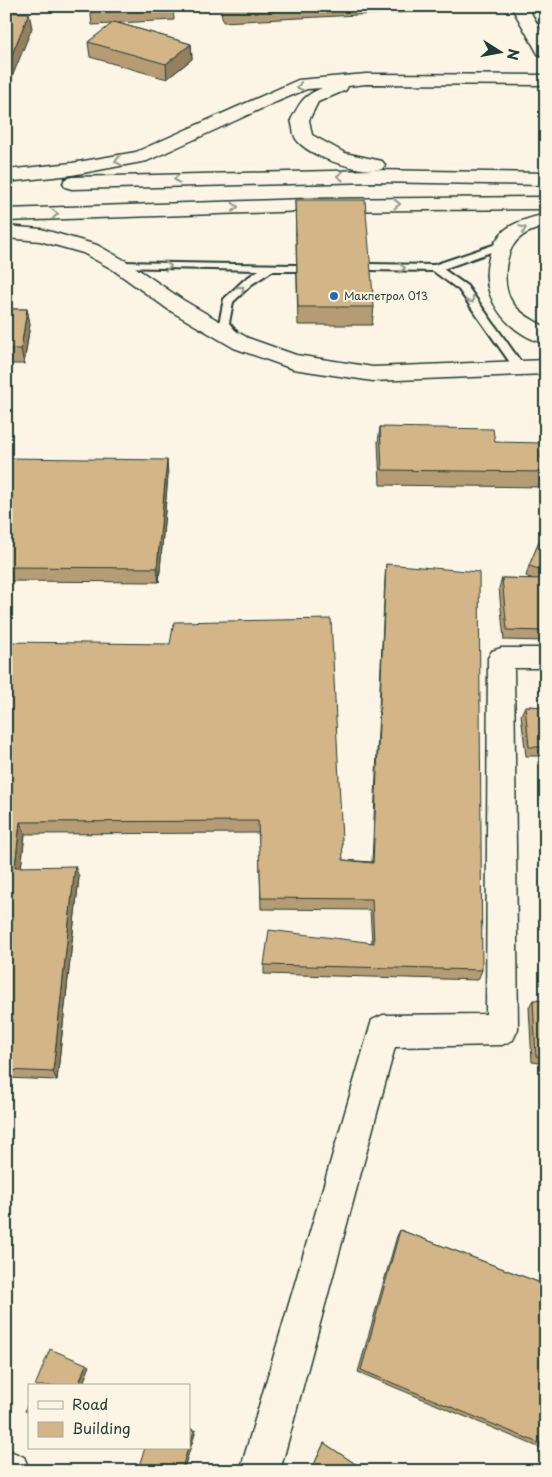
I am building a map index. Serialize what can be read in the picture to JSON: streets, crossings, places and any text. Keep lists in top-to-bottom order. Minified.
{"places":["Макпетрол 013"],"legend":["Road","Building"],"north":"right"}
